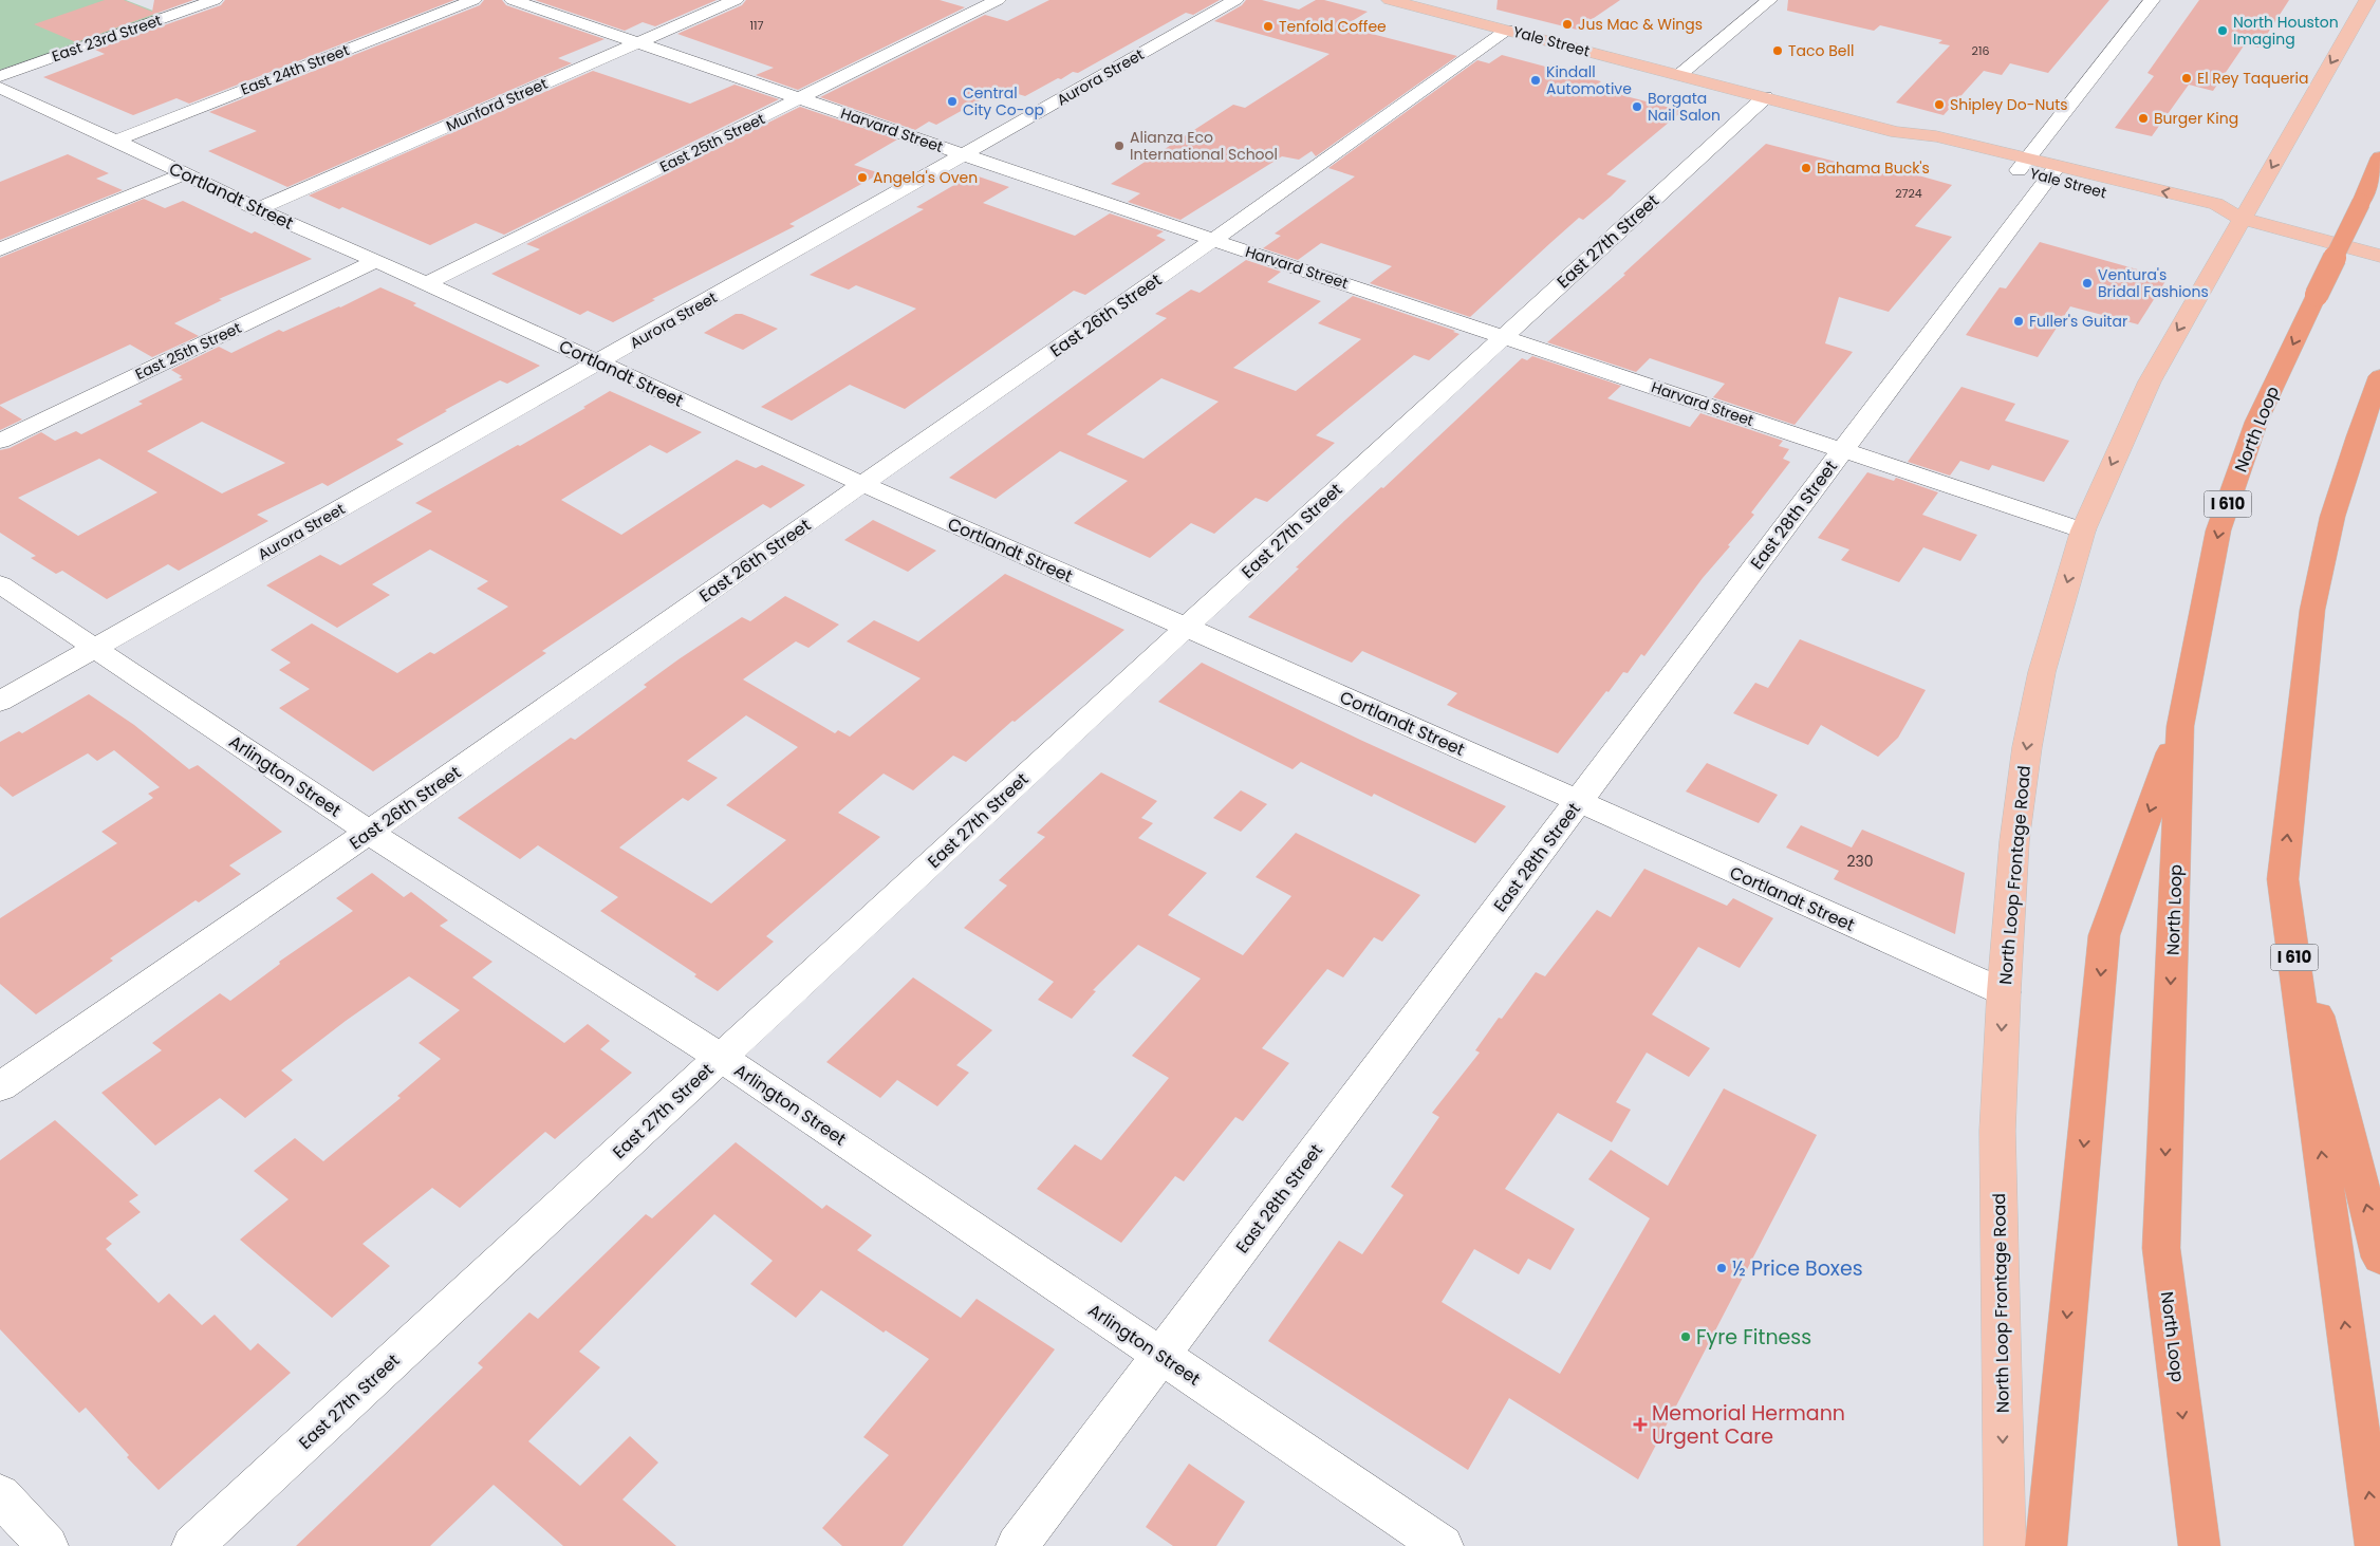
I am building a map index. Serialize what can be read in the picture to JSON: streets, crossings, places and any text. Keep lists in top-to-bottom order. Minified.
{"streets":{"highway":["North Loop","I 610"],"main road":["Yale Street","North Loop Frontage Road"],"street":["East 23rd Street","East 24th Street","Aurora Street","Munford Street","Harvard Street","East 25th Street","Cortlandt Street","East 27th Street","East 26th Street","East 28th Street","Arlington Street"]},"crossings":[["Yale Street","East 27th Street"],["Yale Street","East 26th Street"],["Yale Street","East 28th Street"],["Yale Street","North Loop Frontage Road"],["East 24th Street","Cortlandt Street"],["Aurora Street","Harvard Street"],["Aurora Street","Cortlandt Street"],["Aurora Street","Arlington Street"],["Munford Street","Harvard Street"],["Munford Street","Cortlandt Street"],["Harvard Street","East 25th Street"],["Harvard Street","East 27th Street"],["Harvard Street","East 26th Street"],["Harvard Street","East 28th Street"],["Harvard Street","North Loop Frontage Road"],["East 25th Street","Cortlandt Street"],["Cortlandt Street","East 27th Street"],["Cortlandt Street","East 26th Street"],["Cortlandt Street","East 28th Street"],["Cortlandt Street","North Loop Frontage Road"],["East 27th Street","Arlington Street"],["East 26th Street","Arlington Street"],["East 28th Street","Arlington Street"]],"one_way":["North Loop Frontage Road"],"places":{"other":["Jus Mac & Wings","Tenfold Coffee","North Houston Imaging","Taco Bell","El Rey Taqueria","Kindall Automotive","Central City Co-op","Shipley Do-Nuts","Borgata Nail Salon","Burger King","Alianza Eco International School","Bahama Buck's","Angela's Oven","Ventura's Bridal Fashions","Fuller's Guitar","½ Price Boxes","Fyre Fitness"],"health":["Memorial Hermann Urgent Care"]},"house_numbers":["117","216","2724","230"]}
